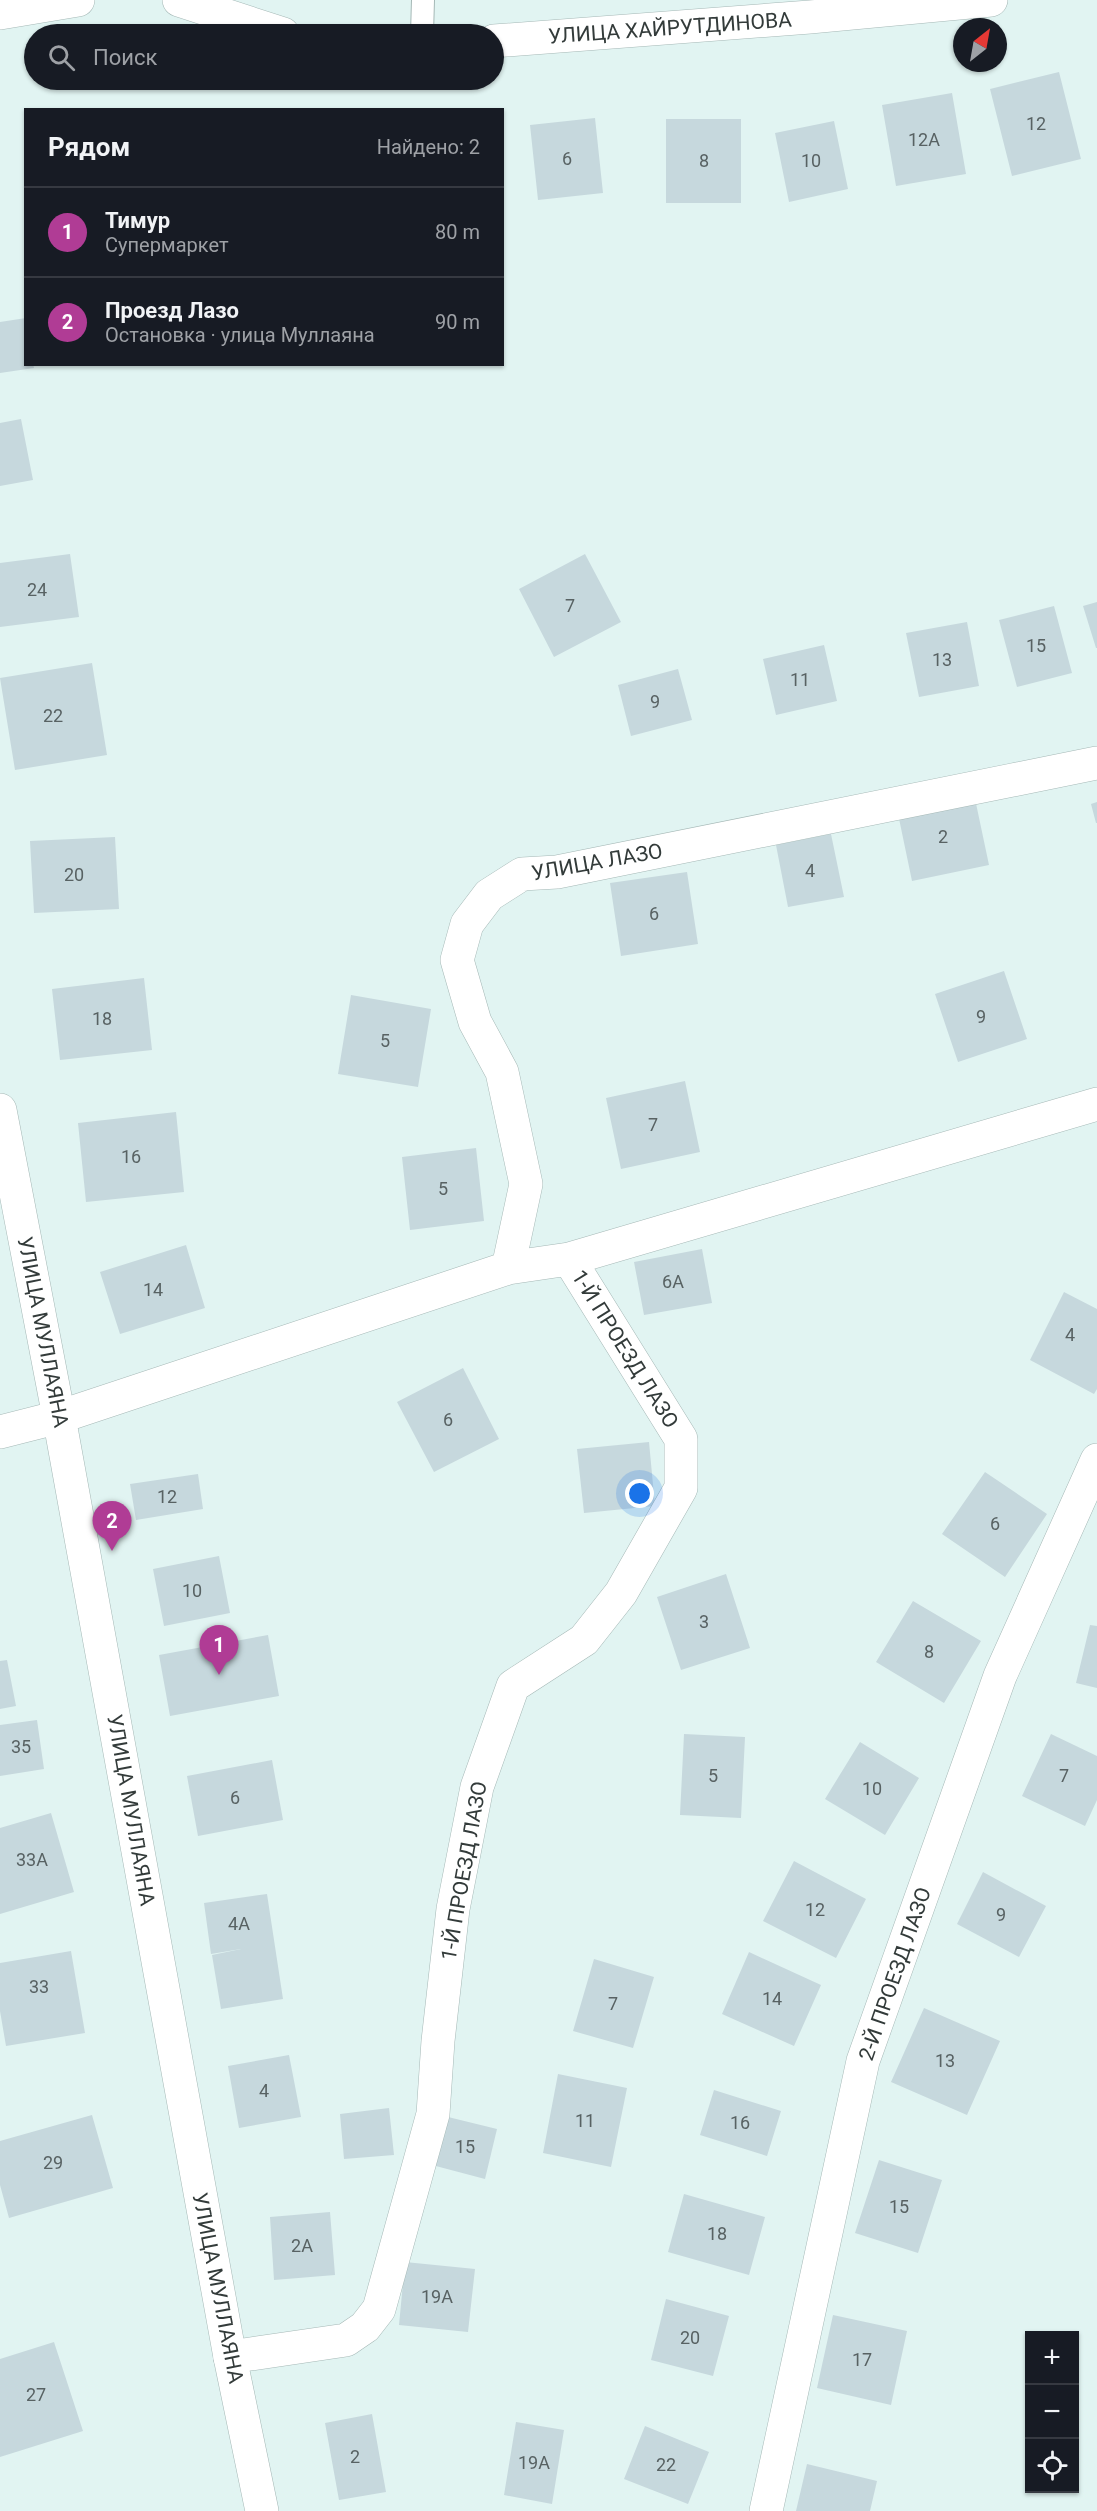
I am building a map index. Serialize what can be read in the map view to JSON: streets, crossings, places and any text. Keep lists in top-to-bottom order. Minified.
{"streets":{"street":["УЛИЦА ХАЙРУТДИНОВА","УЛИЦА ЛАЗО","УЛИЦА МУЛЛАЯНА","1-Й ПРОЕЗД ЛАЗО","2-Й ПРОЕЗД ЛАЗО"]},"crossings":[["УЛИЦА ЛАЗО","1-Й ПРОЕЗД ЛАЗО"],["УЛИЦА МУЛЛАЯНА","1-Й ПРОЕЗД ЛАЗО"]],"house_numbers":["12","12А","6","8","10","24","7","15","13","11","9","22","2","4","20","6","9","18","5","7","16","5","6А","14","4","6","12","6","10","3","8","35","5","7","10","6","33А","12","9","4А","33","14","7","13","4","11","16","15","29","15","18","2А","19А","20","17","27","2","19А","22"],"north":"top right","page":{"search":"Поиск","heading":["Рядом","Найдено: 2"],"list":[{"mark":"1","name":"Тимур","note":"Супермаркет","value":"80 m"},{"mark":"2","name":"Проезд Лазо","note":"Остановка · улица Муллаяна","value":"90 m"}],"pins":["2","1"],"map_buttons":["+","−"]}}
